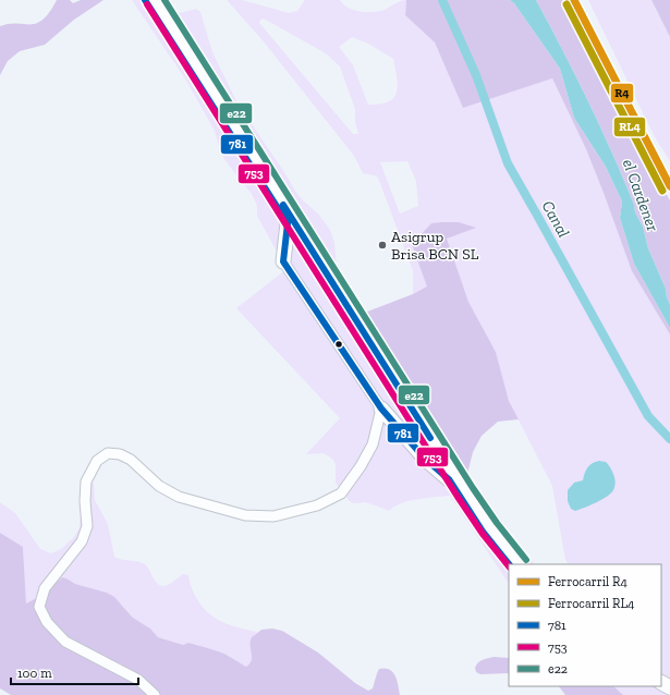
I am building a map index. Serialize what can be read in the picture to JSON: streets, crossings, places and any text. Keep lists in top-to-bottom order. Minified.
{"water":["el Cardener","Canal"],"places":["Asigrup Brisa BCN SL"],"lines":["rail line R4","transit line 781","transit line e22","rail line RL4","transit line 753"],"legend":["Ferrocarril R4","Ferrocarril RL4","781","753","e22"],"scale_bar":"100 m"}
